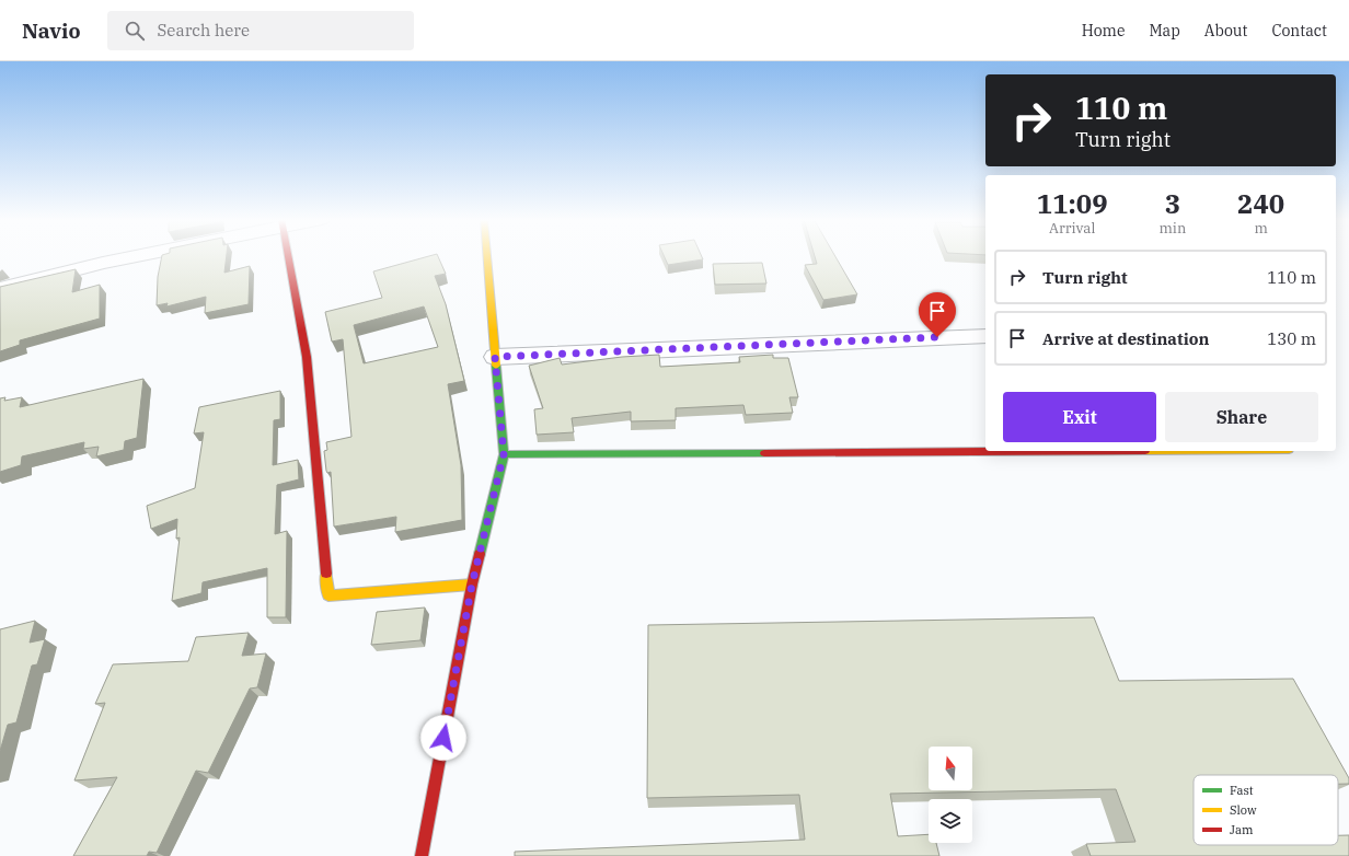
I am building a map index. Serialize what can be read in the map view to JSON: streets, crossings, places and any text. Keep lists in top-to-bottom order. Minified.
{"legend":["Fast","Slow","Jam"],"north":"top","page":{"header":"Navio","search":"Search here","nav":["Home","Map","About","Contact"],"turn":["110 m","Turn right"],"eta":["11:09","Arrival","3","min","240","m"],"list":[{"name":"Turn right","value":"110 m"},{"name":"Arrive at destination","value":"130 m"}],"buttons":["Exit","Share"]}}
